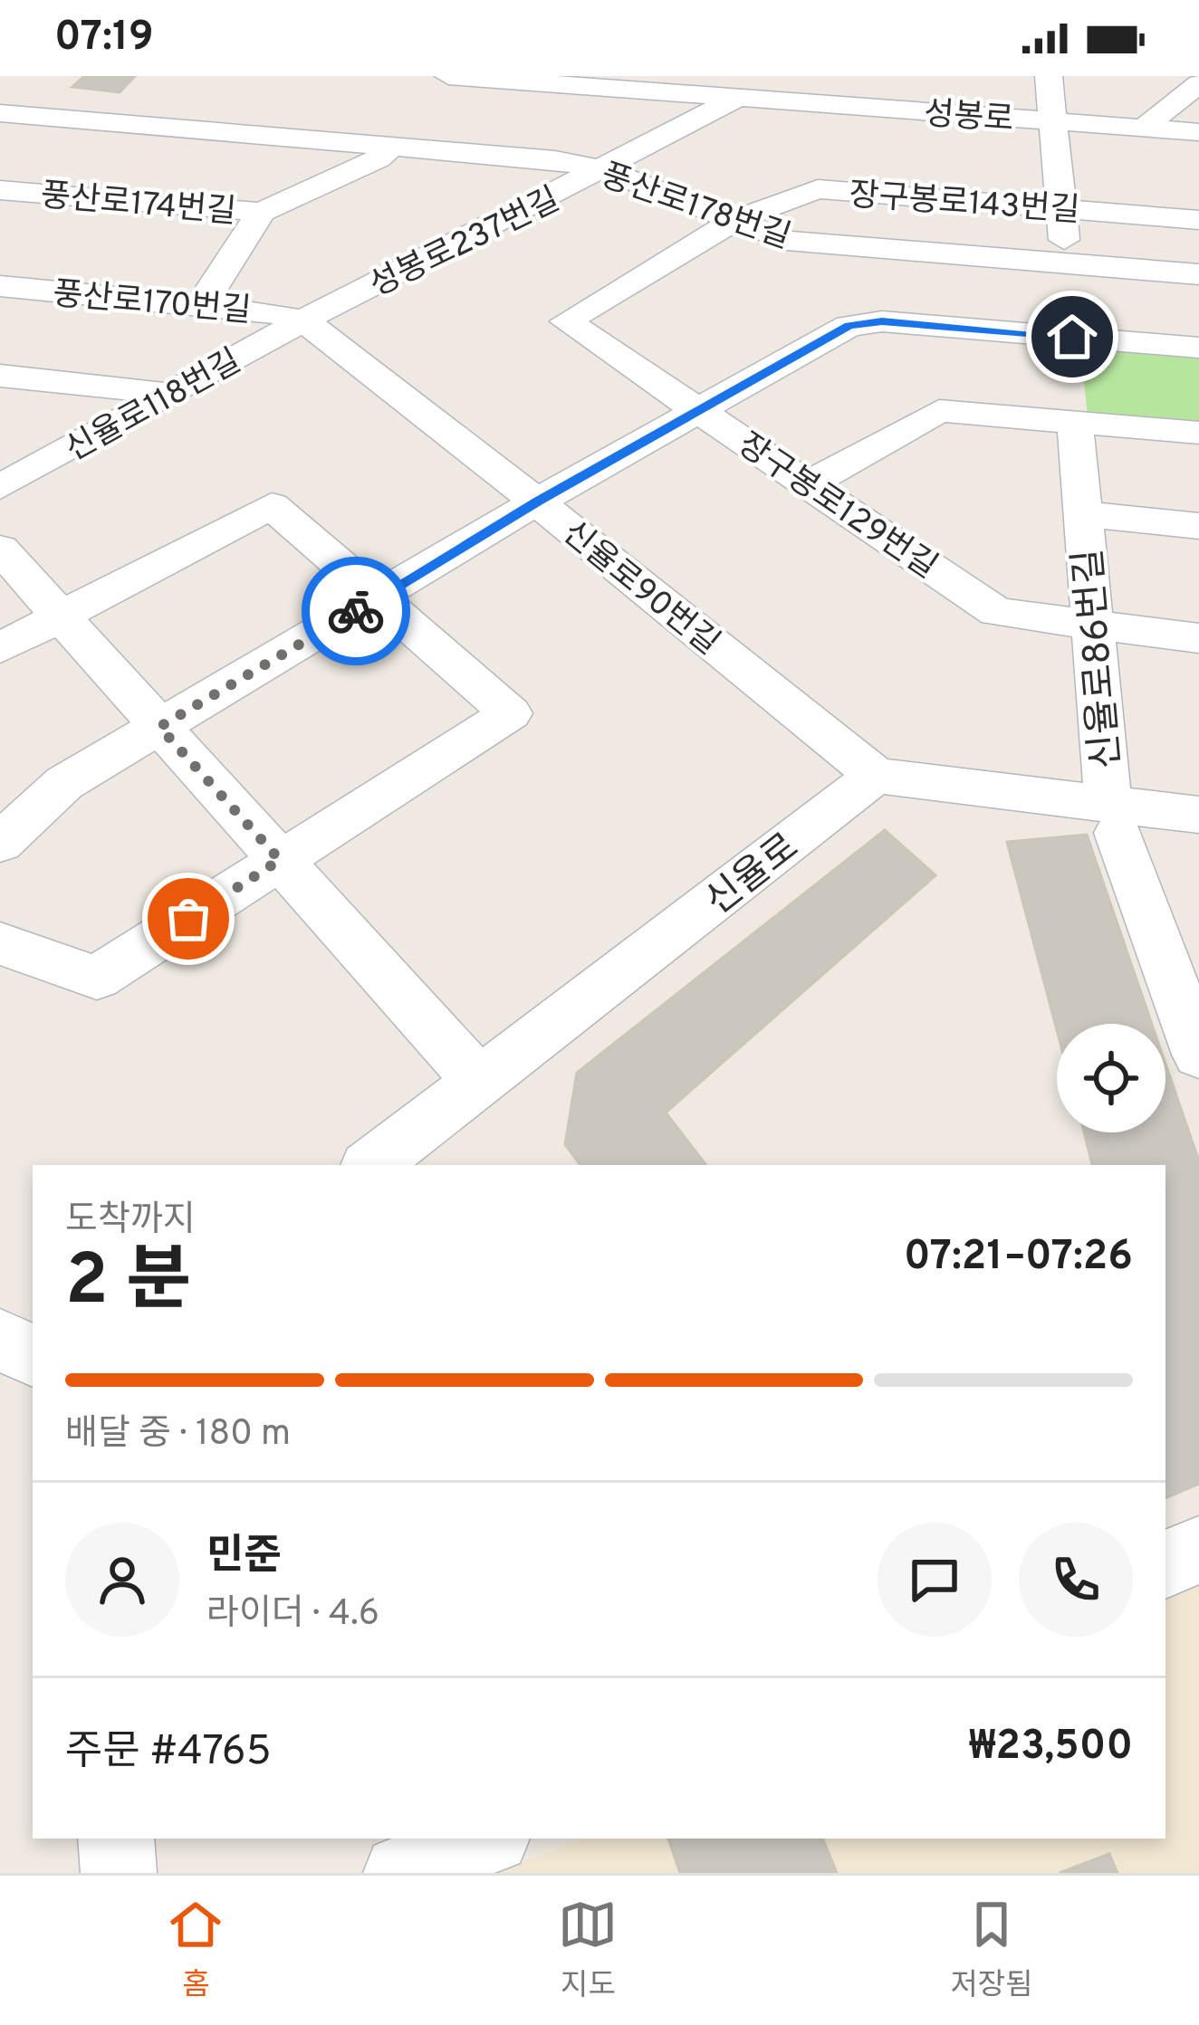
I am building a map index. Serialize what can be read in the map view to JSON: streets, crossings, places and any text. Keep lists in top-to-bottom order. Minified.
{"streets":{"street":["성봉로","장구봉로143번길","풍산로174번길","풍산로178번길","성봉로237번길","풍산로170번길","신율로118번길","장구봉로129번길","신율로90번길","신율로86번길","신율로"]},"crossings":[["성봉로","성봉로237번길"],["장구봉로143번길","풍산로178번길"],["장구봉로143번길","장구봉로129번길"],["풍산로174번길","풍산로178번길"],["풍산로178번길","성봉로237번길"],["풍산로178번길","장구봉로129번길"],["성봉로237번길","풍산로170번길"],["성봉로237번길","신율로118번길"],["성봉로237번길","신율로90번길"],["풍산로170번길","신율로118번길"],["풍산로170번길","신율로90번길"],["신율로118번길","신율로90번길"],["장구봉로129번길","신율로86번길"],["신율로90번길","신율로"]],"page":{"status":"07:19","heading":["2 분","도착까지","07:21–07:26"],"panel":["민준","라이더 · 4.6","주문 #4765","₩23,500"],"bar":"배달 중 · 180 m","tabs":["홈","지도","저장됨"]}}
